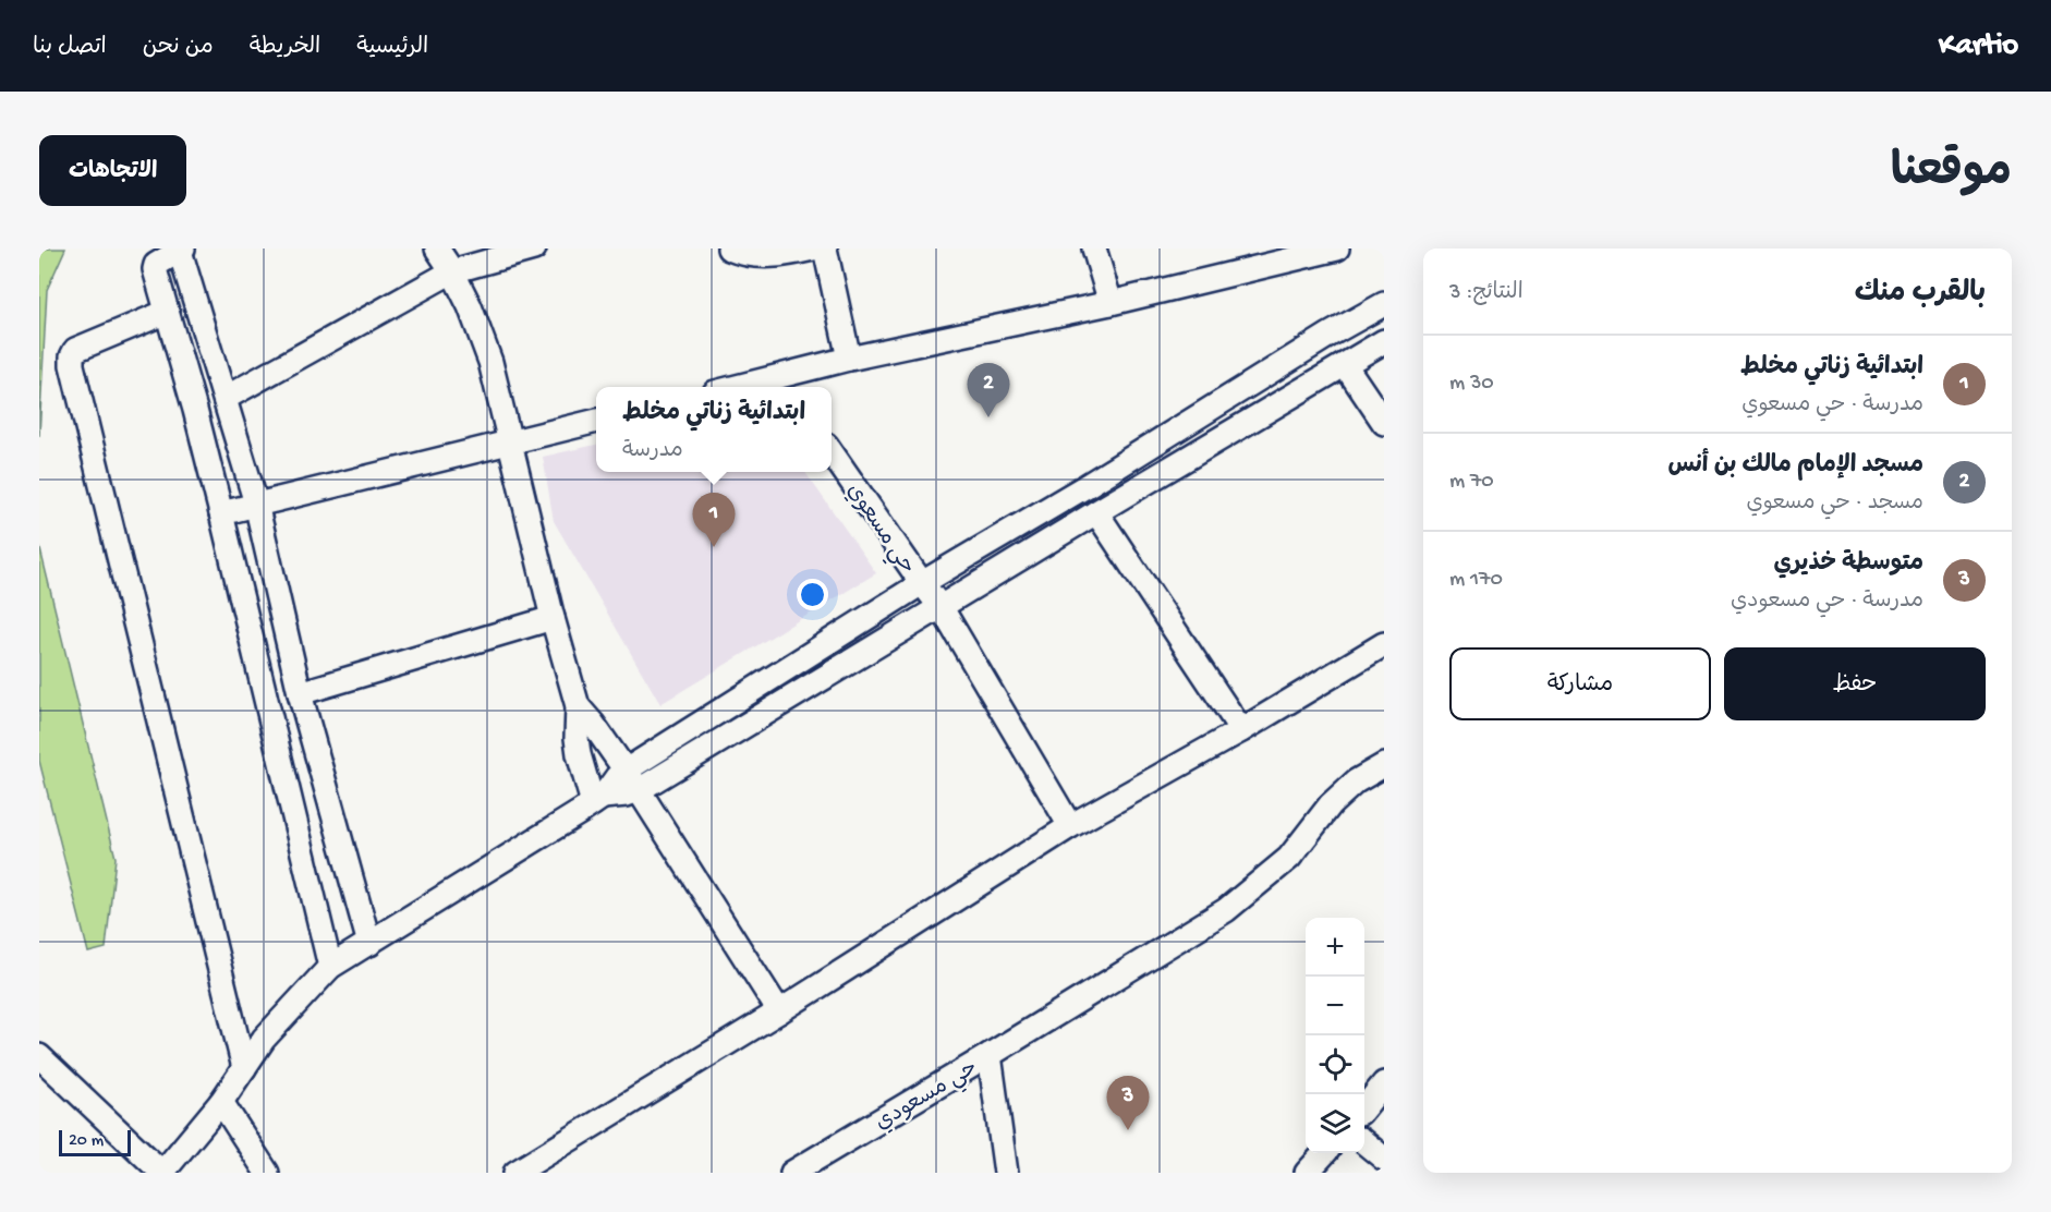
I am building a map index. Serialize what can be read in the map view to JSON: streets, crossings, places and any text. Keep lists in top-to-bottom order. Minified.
{"streets":{"street":["حي مسعوي","حي مسعودي"]},"scale_bar":"20 m","page":{"header":"Kartio","nav":["الرئيسية","الخريطة","من نحن","اتصل بنا"],"title":"موقعنا","buttons":["الاتجاهات",["حفظ","مشاركة"]],"heading":["بالقرب منك","النتائج: 3"],"list":[{"mark":"1","name":"ابتدائية زناتي مخلط","note":"مدرسة · حي مسعوي","value":"30 m"},{"mark":"2","name":"مسجد الإمام مالك بن أنس","note":"مسجد · حي مسعوي","value":"70 m"},{"mark":"3","name":"متوسطة خذيري","note":"مدرسة · حي مسعودي","value":"170 m"}],"pins":["2","1","3"],"popup":["ابتدائية زناتي مخلط","مدرسة"],"map_buttons":["+","−"],"scale":"20 m"}}
